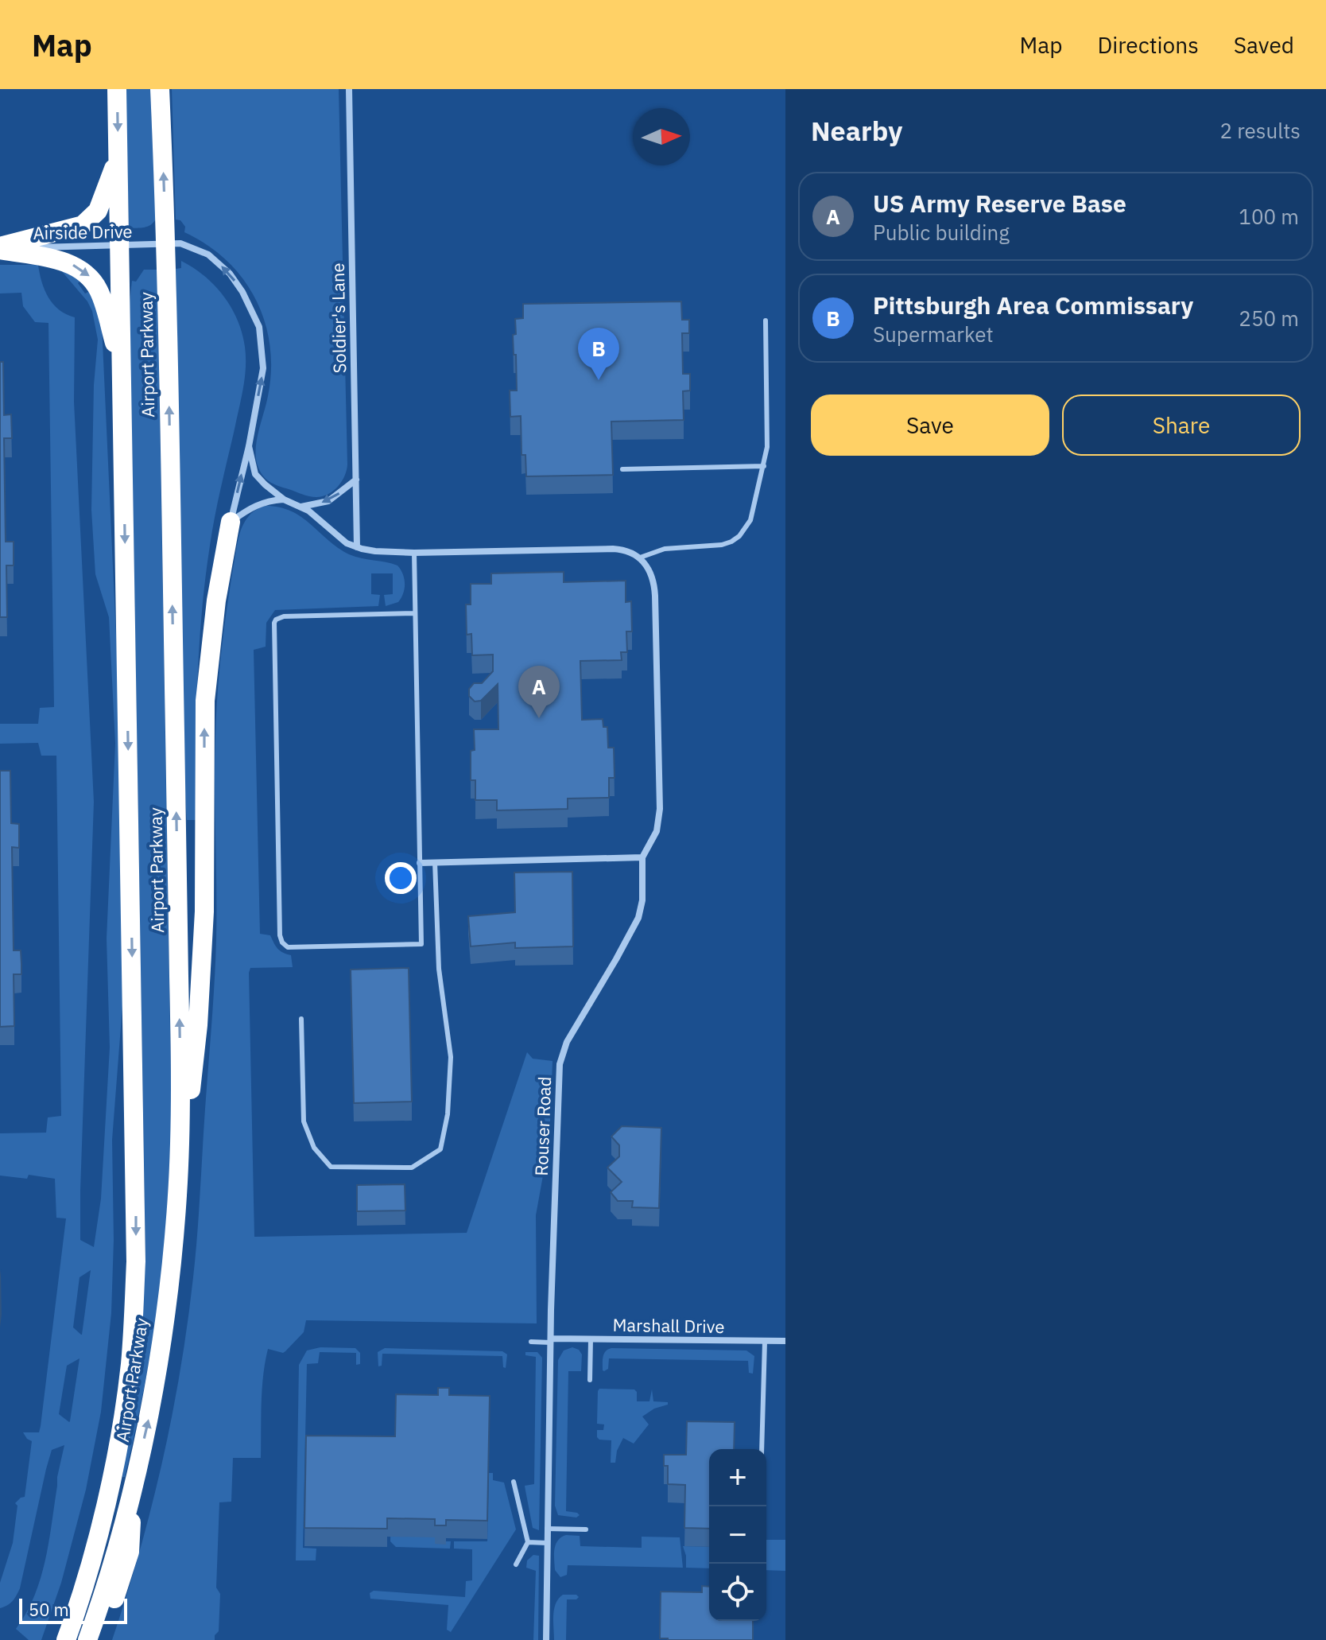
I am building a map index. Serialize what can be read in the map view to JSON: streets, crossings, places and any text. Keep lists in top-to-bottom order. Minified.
{"streets":{"highway":["Airport Parkway"],"street":["Airside Drive","Soldier's Lane","Rouser Road","Marshall Drive"]},"crossings":[["Airside Drive","Airport Parkway"],["Rouser Road","Marshall Drive"]],"one_way":["Airside Drive"],"scale_bar":"50 m","north":"right","page":{"header":"Map","nav":["Map","Directions","Saved"],"heading":["Nearby","2 results"],"list":[{"mark":"A","name":"US Army Reserve Base","note":"Public building","value":"100 m"},{"mark":"B","name":"Pittsburgh Area Commissary","note":"Supermarket","value":"250 m"}],"pins":["B","A"],"buttons":["Save","Share"],"map_buttons":["+","−"],"scale":"50 m"}}
